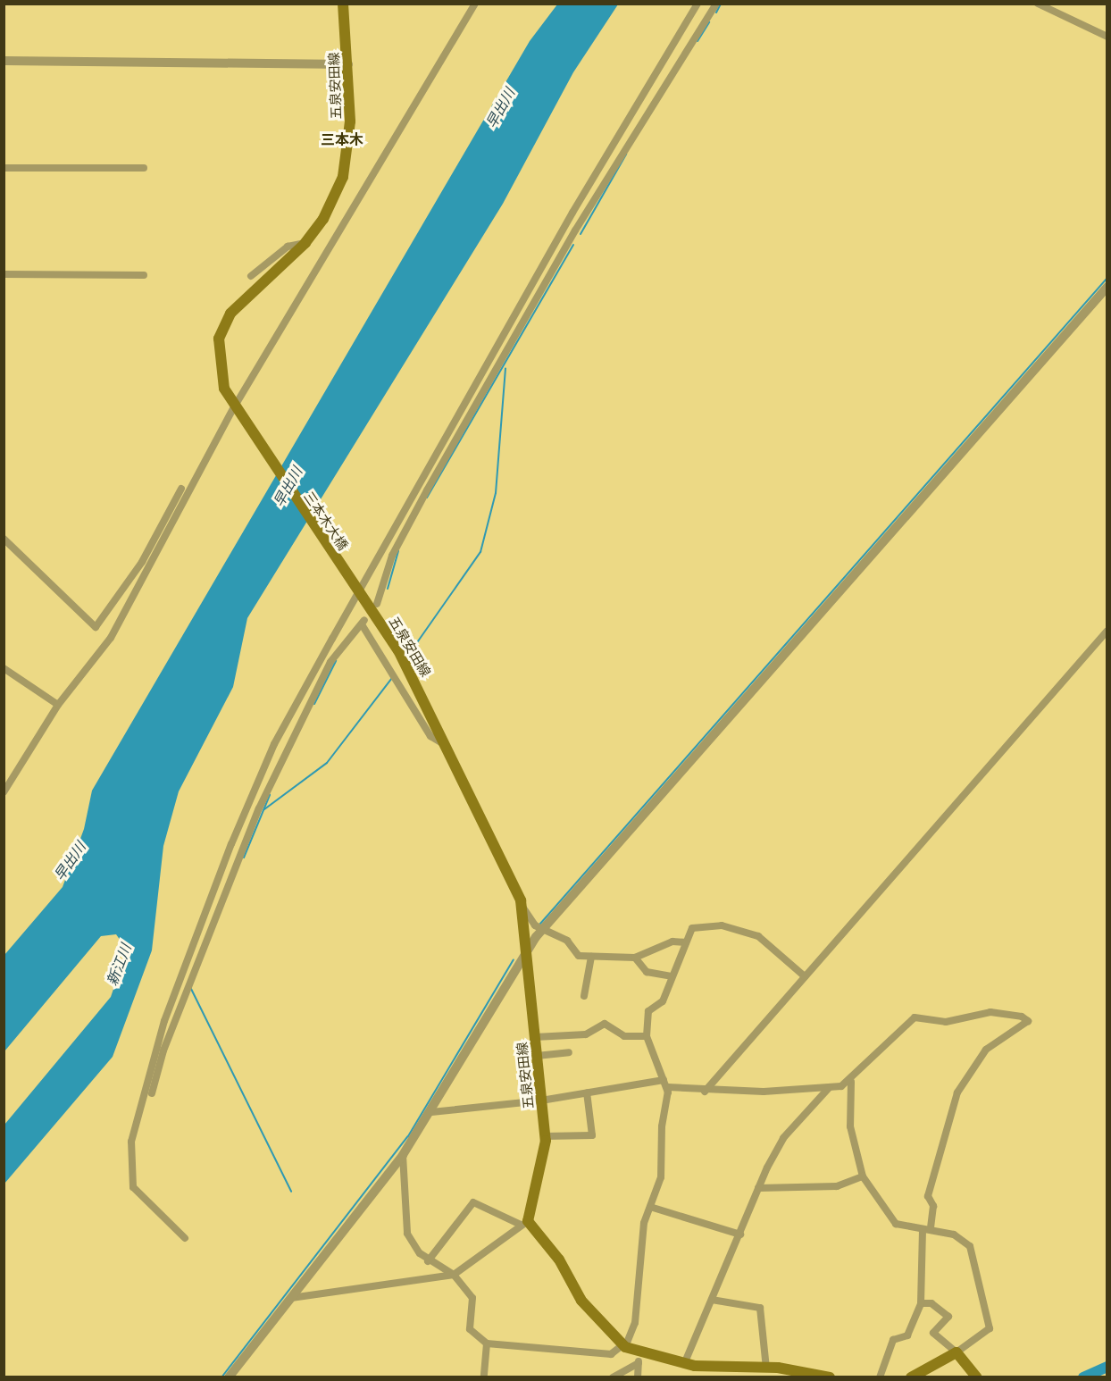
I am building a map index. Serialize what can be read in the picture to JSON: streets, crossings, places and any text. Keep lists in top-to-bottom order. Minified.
{"streets":{"main road":["五泉安田線","三本木大橋"]},"crossings":[["五泉安田線","三本木大橋"]],"districts":["三本木"],"water":["早出川","新江川"]}
